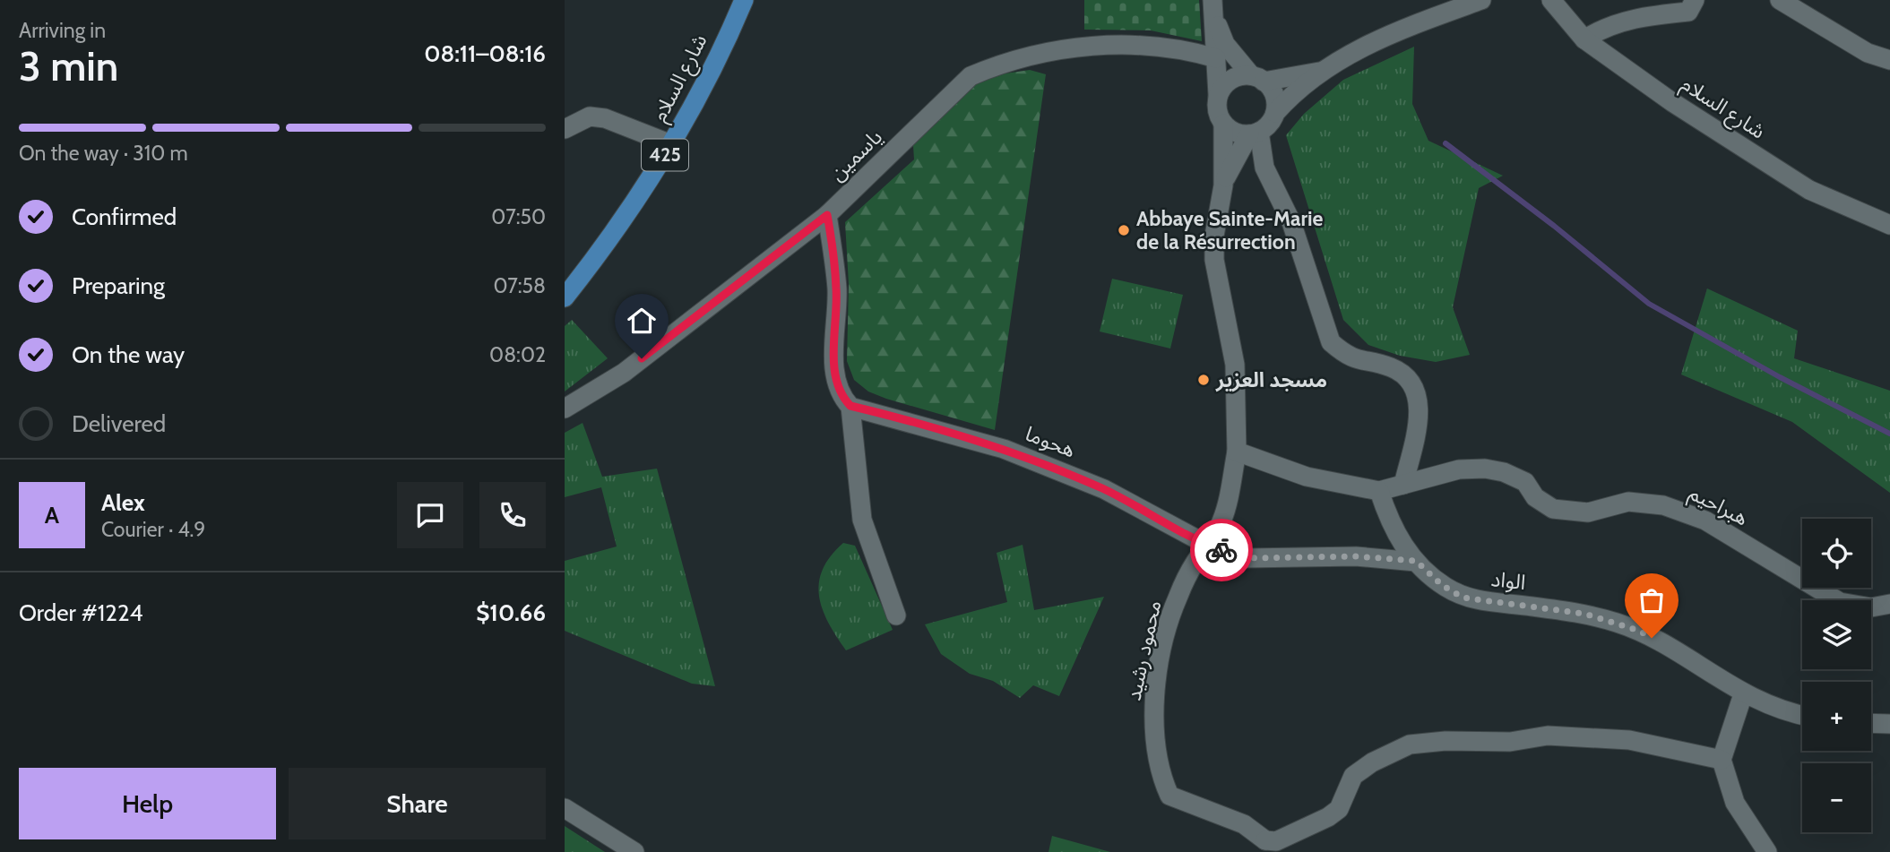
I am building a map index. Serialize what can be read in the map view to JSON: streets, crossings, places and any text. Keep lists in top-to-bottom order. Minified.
{"streets":{"main road":["شارع السلام","425"],"street":["ياسمين","هحوما","هبراحيم","الواد","محمود رشيد"]},"crossings":[["هحوما","الواد"],["هحوما","محمود رشيد"],["هبراحيم","الواد"]],"places":["Abbaye Sainte-Marie de la Résurrection","مسجد العزير"],"page":{"heading":["3 min","Arriving in","08:11–08:16"],"panel":["Alex","Courier · 4.9","Order #1224","$10.66"],"bar":"On the way · 310 m","list":[["Confirmed","07:50"],["Preparing","07:58"],["On the way","08:02"],"Delivered"],"round":"A","map_buttons":["+","−"],"buttons":["Help","Share"]}}
